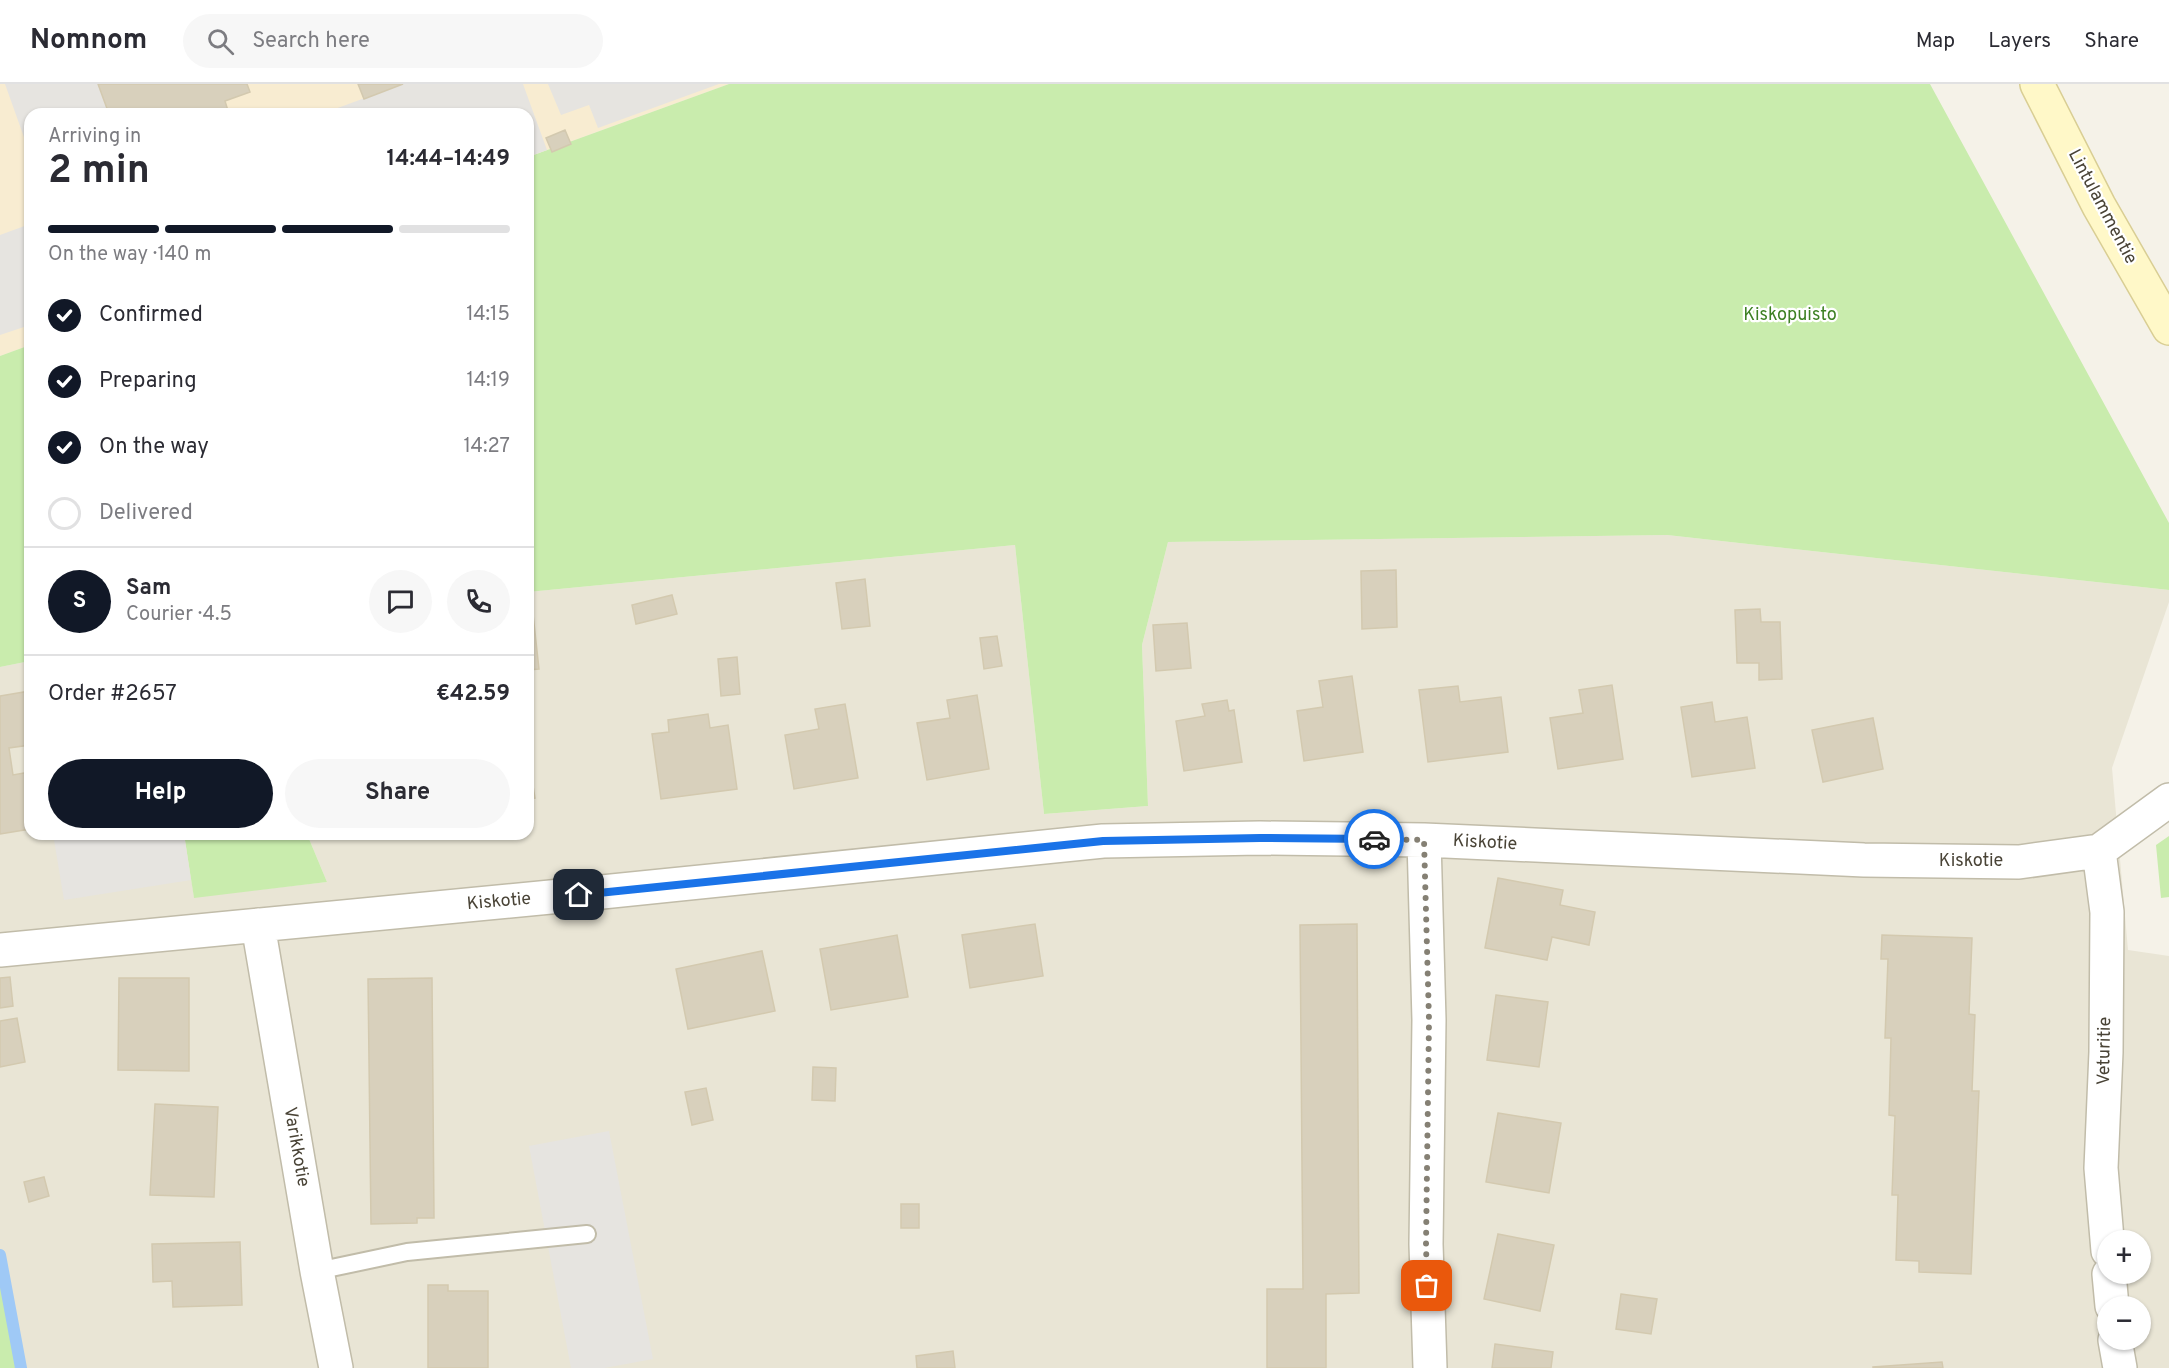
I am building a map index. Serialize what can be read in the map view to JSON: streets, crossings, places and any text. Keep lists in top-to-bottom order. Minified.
{"streets":{"street":["Lintulammentie","Kiskotie","Veturitie","Varikkotie"]},"crossings":[["Kiskotie","Veturitie"],["Kiskotie","Varikkotie"]],"parks":["Kiskopuisto"],"page":{"header":"Nomnom","search":"Search here","nav":["Map","Layers","Share"],"heading":["2 min","Arriving in","14:44–14:49"],"panel":["Sam","Courier · 4.5","Order #2657","€42.59"],"bar":"On the way · 140 m","list":[["Confirmed","14:15"],["Preparing","14:19"],["On the way","14:27"],"Delivered"],"round":"S","buttons":["Help","Share"],"map_buttons":["+","−"]}}
